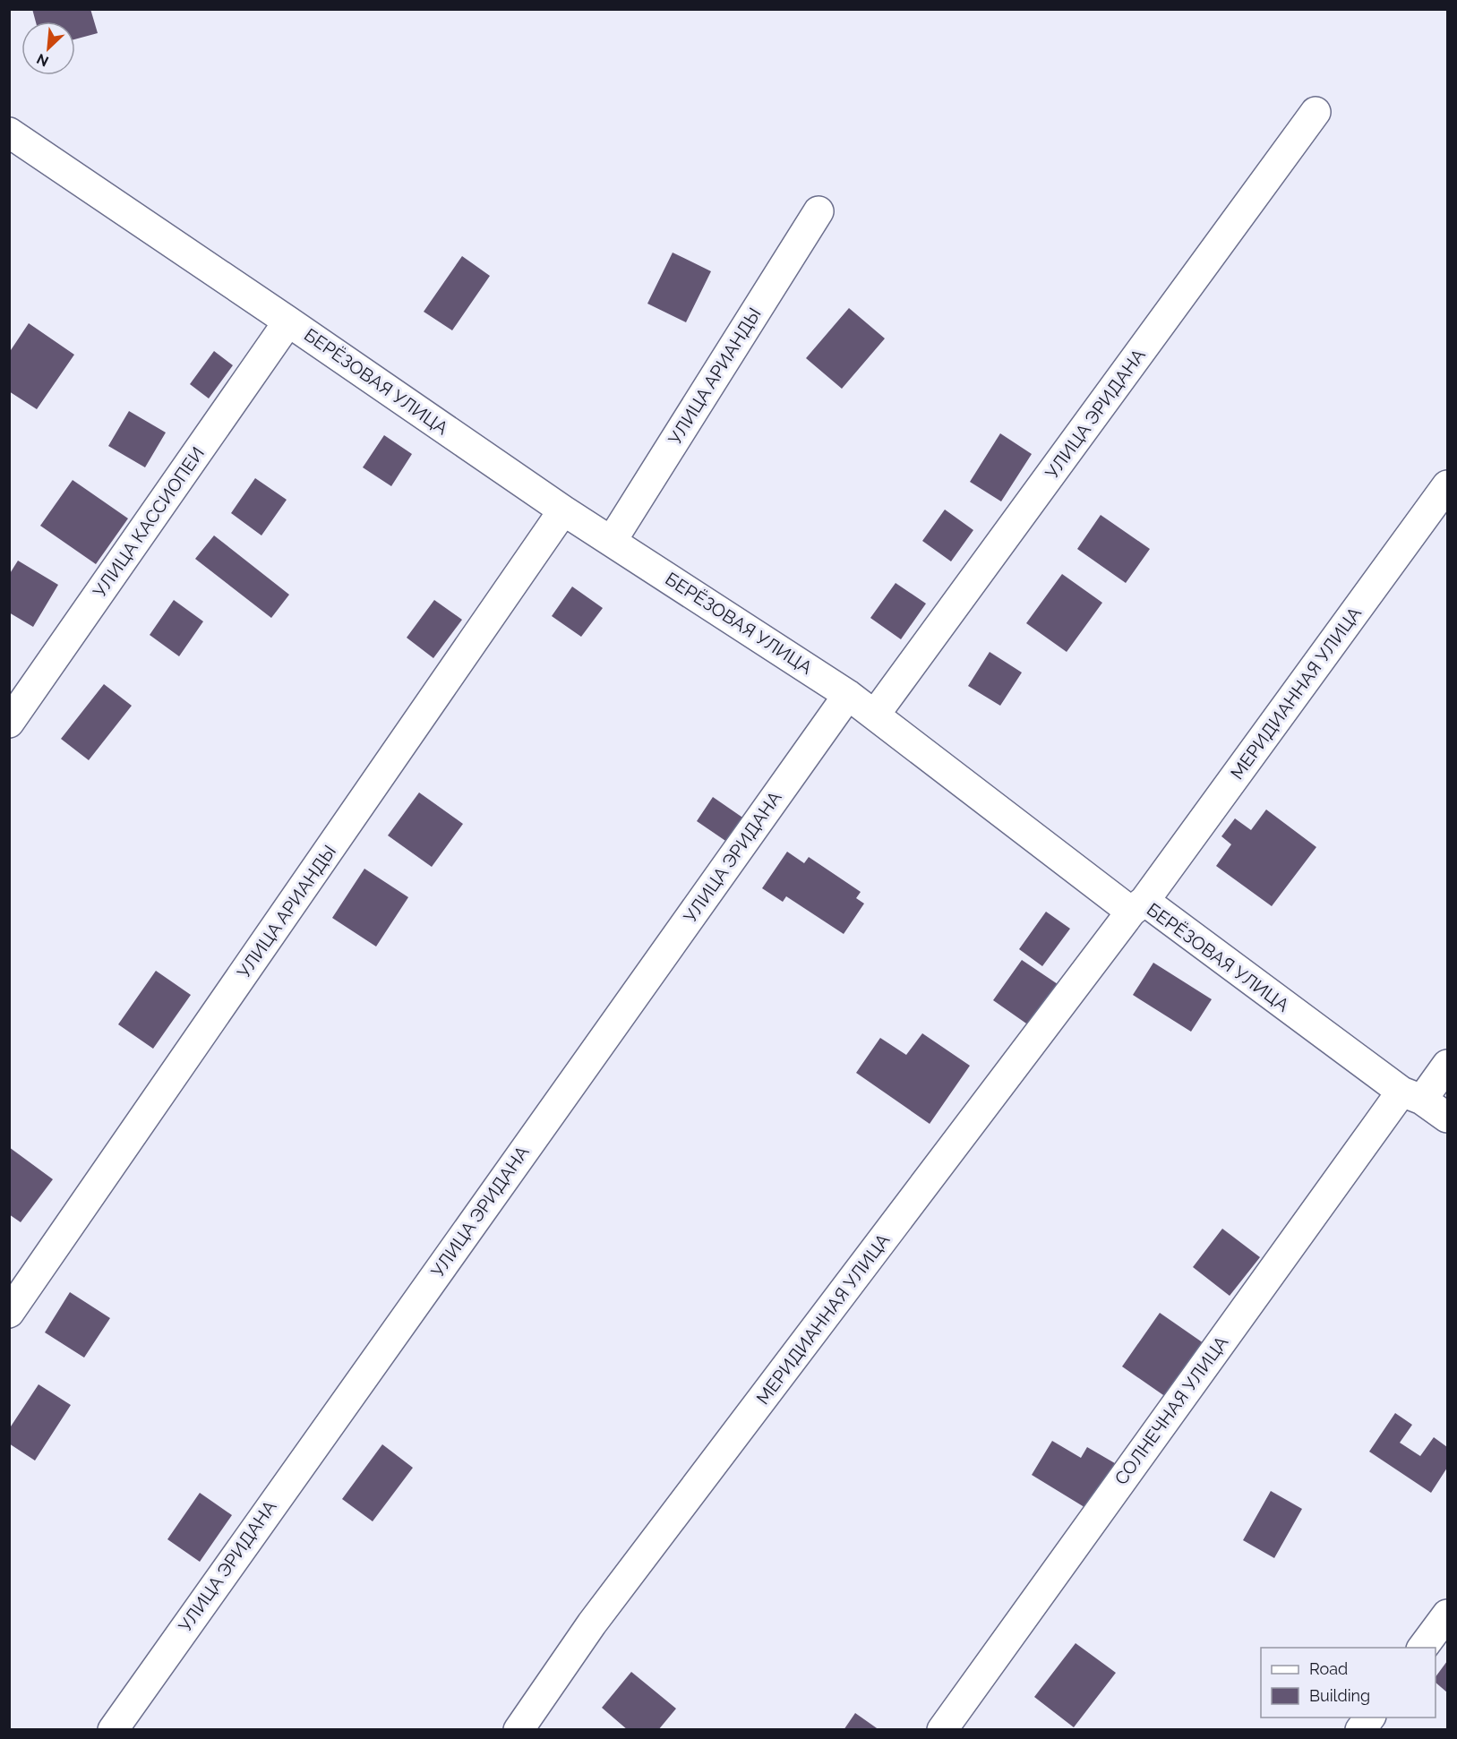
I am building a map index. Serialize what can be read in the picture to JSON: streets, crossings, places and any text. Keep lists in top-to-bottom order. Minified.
{"streets":{"street":["УЛИЦА АРИАНДЫ","БЕРЁЗОВАЯ УЛИЦА","УЛИЦА ЭРИДАНА","УЛИЦА КАССИОПЕИ","МЕРИДИАННАЯ УЛИЦА","СОЛНЕЧНАЯ УЛИЦА"]},"crossings":[["УЛИЦА АРИАНДЫ","БЕРЁЗОВАЯ УЛИЦА"],["БЕРЁЗОВАЯ УЛИЦА","УЛИЦА ЭРИДАНА"],["БЕРЁЗОВАЯ УЛИЦА","УЛИЦА КАССИОПЕИ"],["БЕРЁЗОВАЯ УЛИЦА","МЕРИДИАННАЯ УЛИЦА"],["БЕРЁЗОВАЯ УЛИЦА","СОЛНЕЧНАЯ УЛИЦА"]],"legend":["Road","Building"],"north":"bottom left"}
